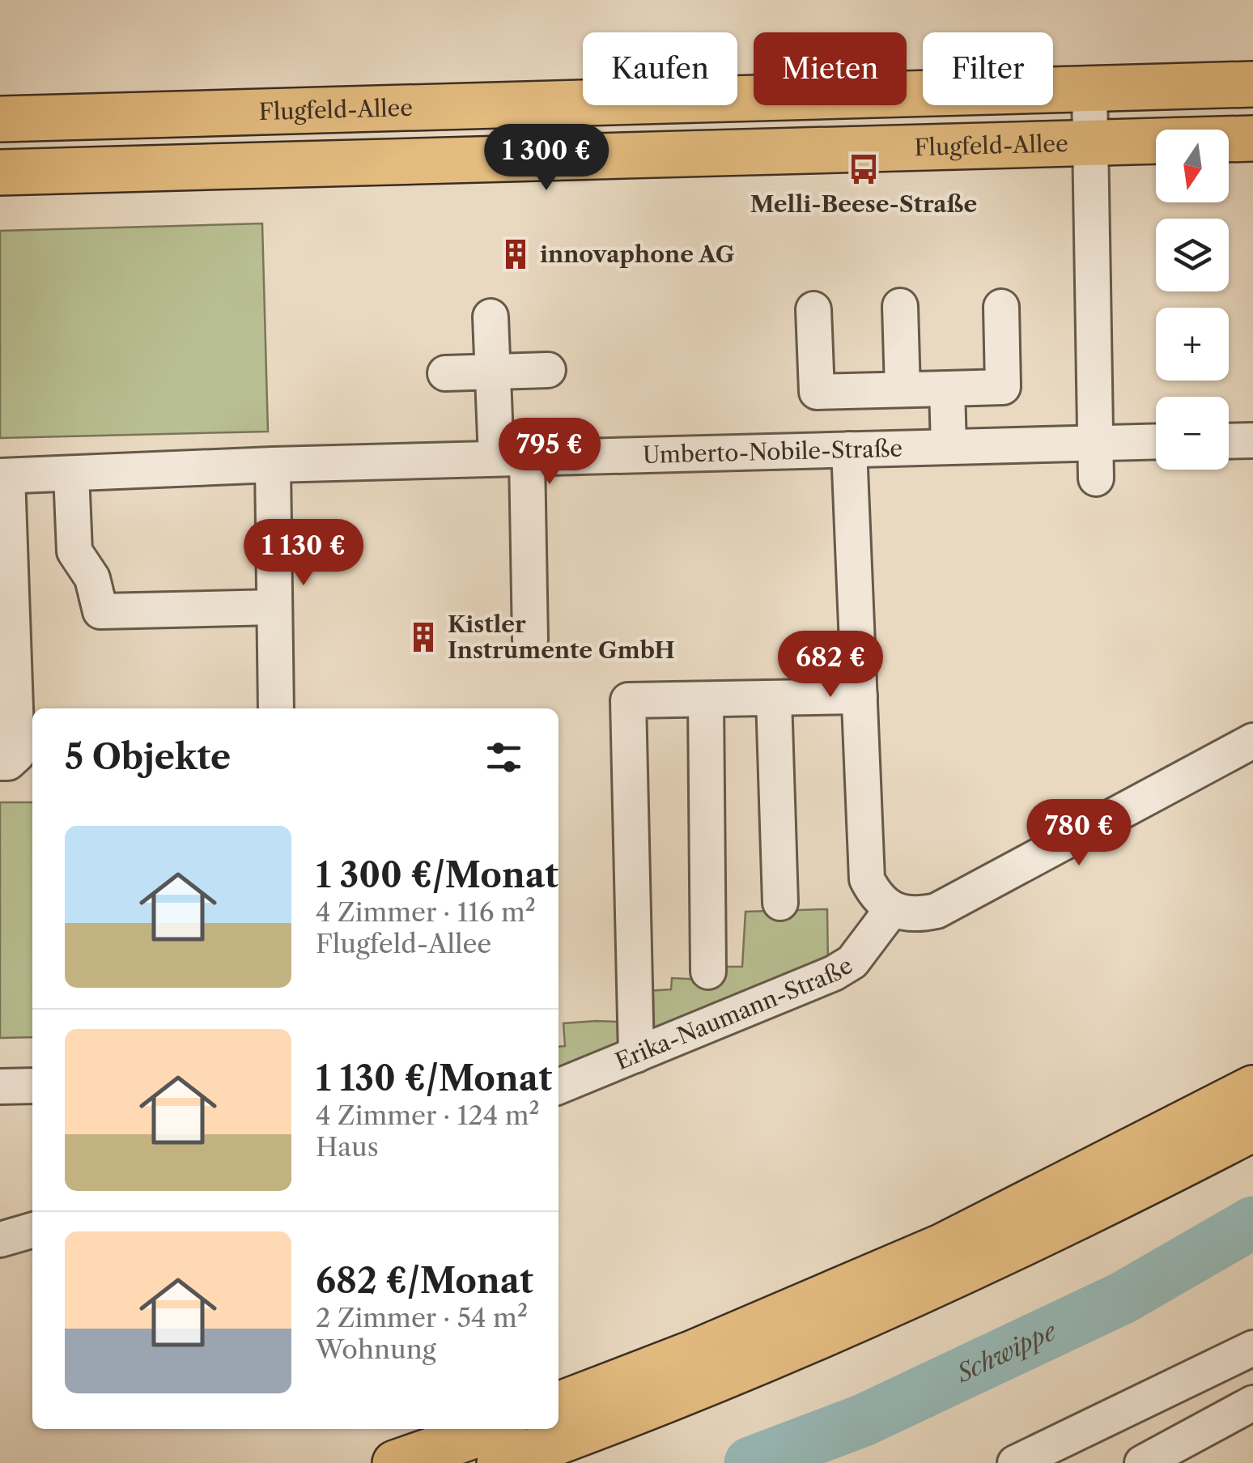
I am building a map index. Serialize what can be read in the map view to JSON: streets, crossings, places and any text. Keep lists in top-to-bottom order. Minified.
{"streets":{"main road":["Flugfeld-Allee"],"street":["Umberto-Nobile-Straße","Erika-Naumann-Straße"]},"water":["Schwippe"],"places":{"bus stop":["Melli-Beese-Straße"],"building":["innovaphone AG","Kistler Instrumente GmbH"]},"north":"bottom","page":{"chip":["Kaufen","Mieten","Filter"],"price":["1 300 €","795 €","1 130 €","682 €","780 €"],"map_buttons":["+","−"],"heading":"5 Objekte","list":[{"name":"1 300 €/Monat","note":"4 Zimmer · 116 m² · Flugfeld-Allee"},{"name":"1 130 €/Monat","note":"4 Zimmer · 124 m² · Haus"},{"name":"682 €/Monat","note":"2 Zimmer · 54 m² · Wohnung"}]}}
